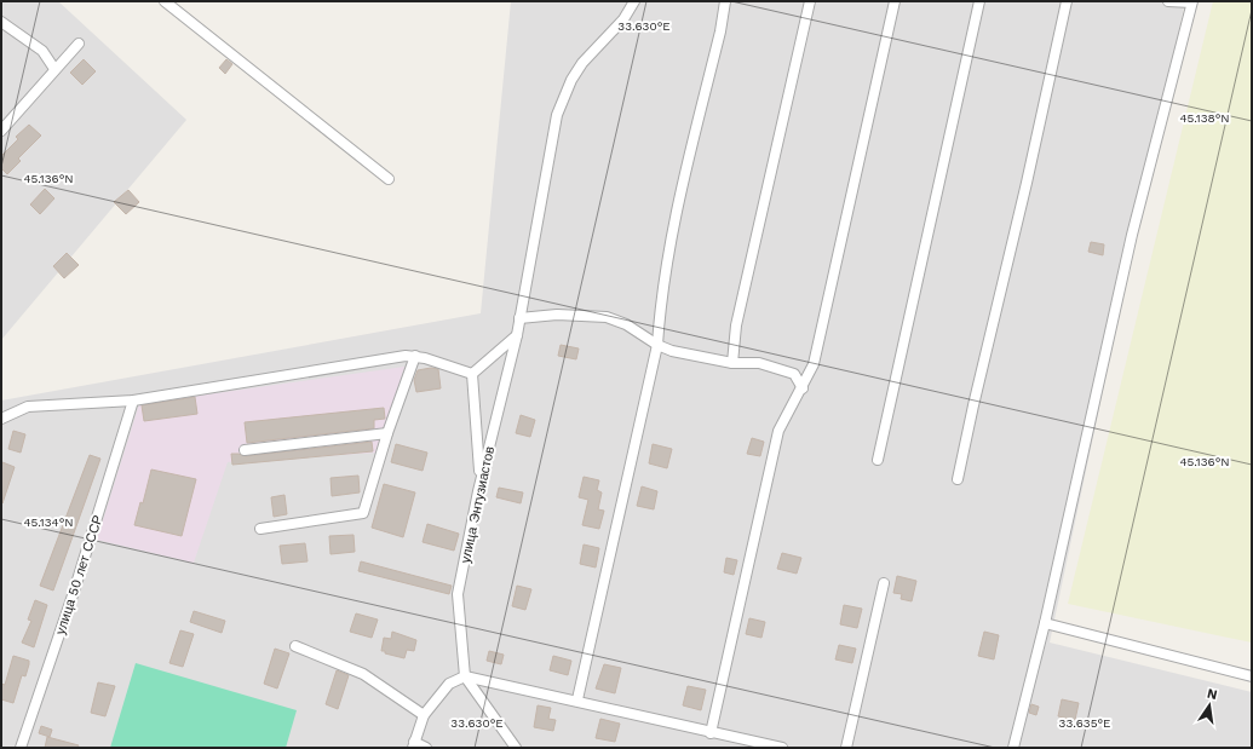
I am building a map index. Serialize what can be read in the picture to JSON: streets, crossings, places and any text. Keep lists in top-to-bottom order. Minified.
{"streets":{"street":["улица Энтузиастов","улица 50 лет СССР"]},"north":"top","coordinates":["33.630°E","45.138°N","45.136°N","45.134°N","33.635°E"]}
